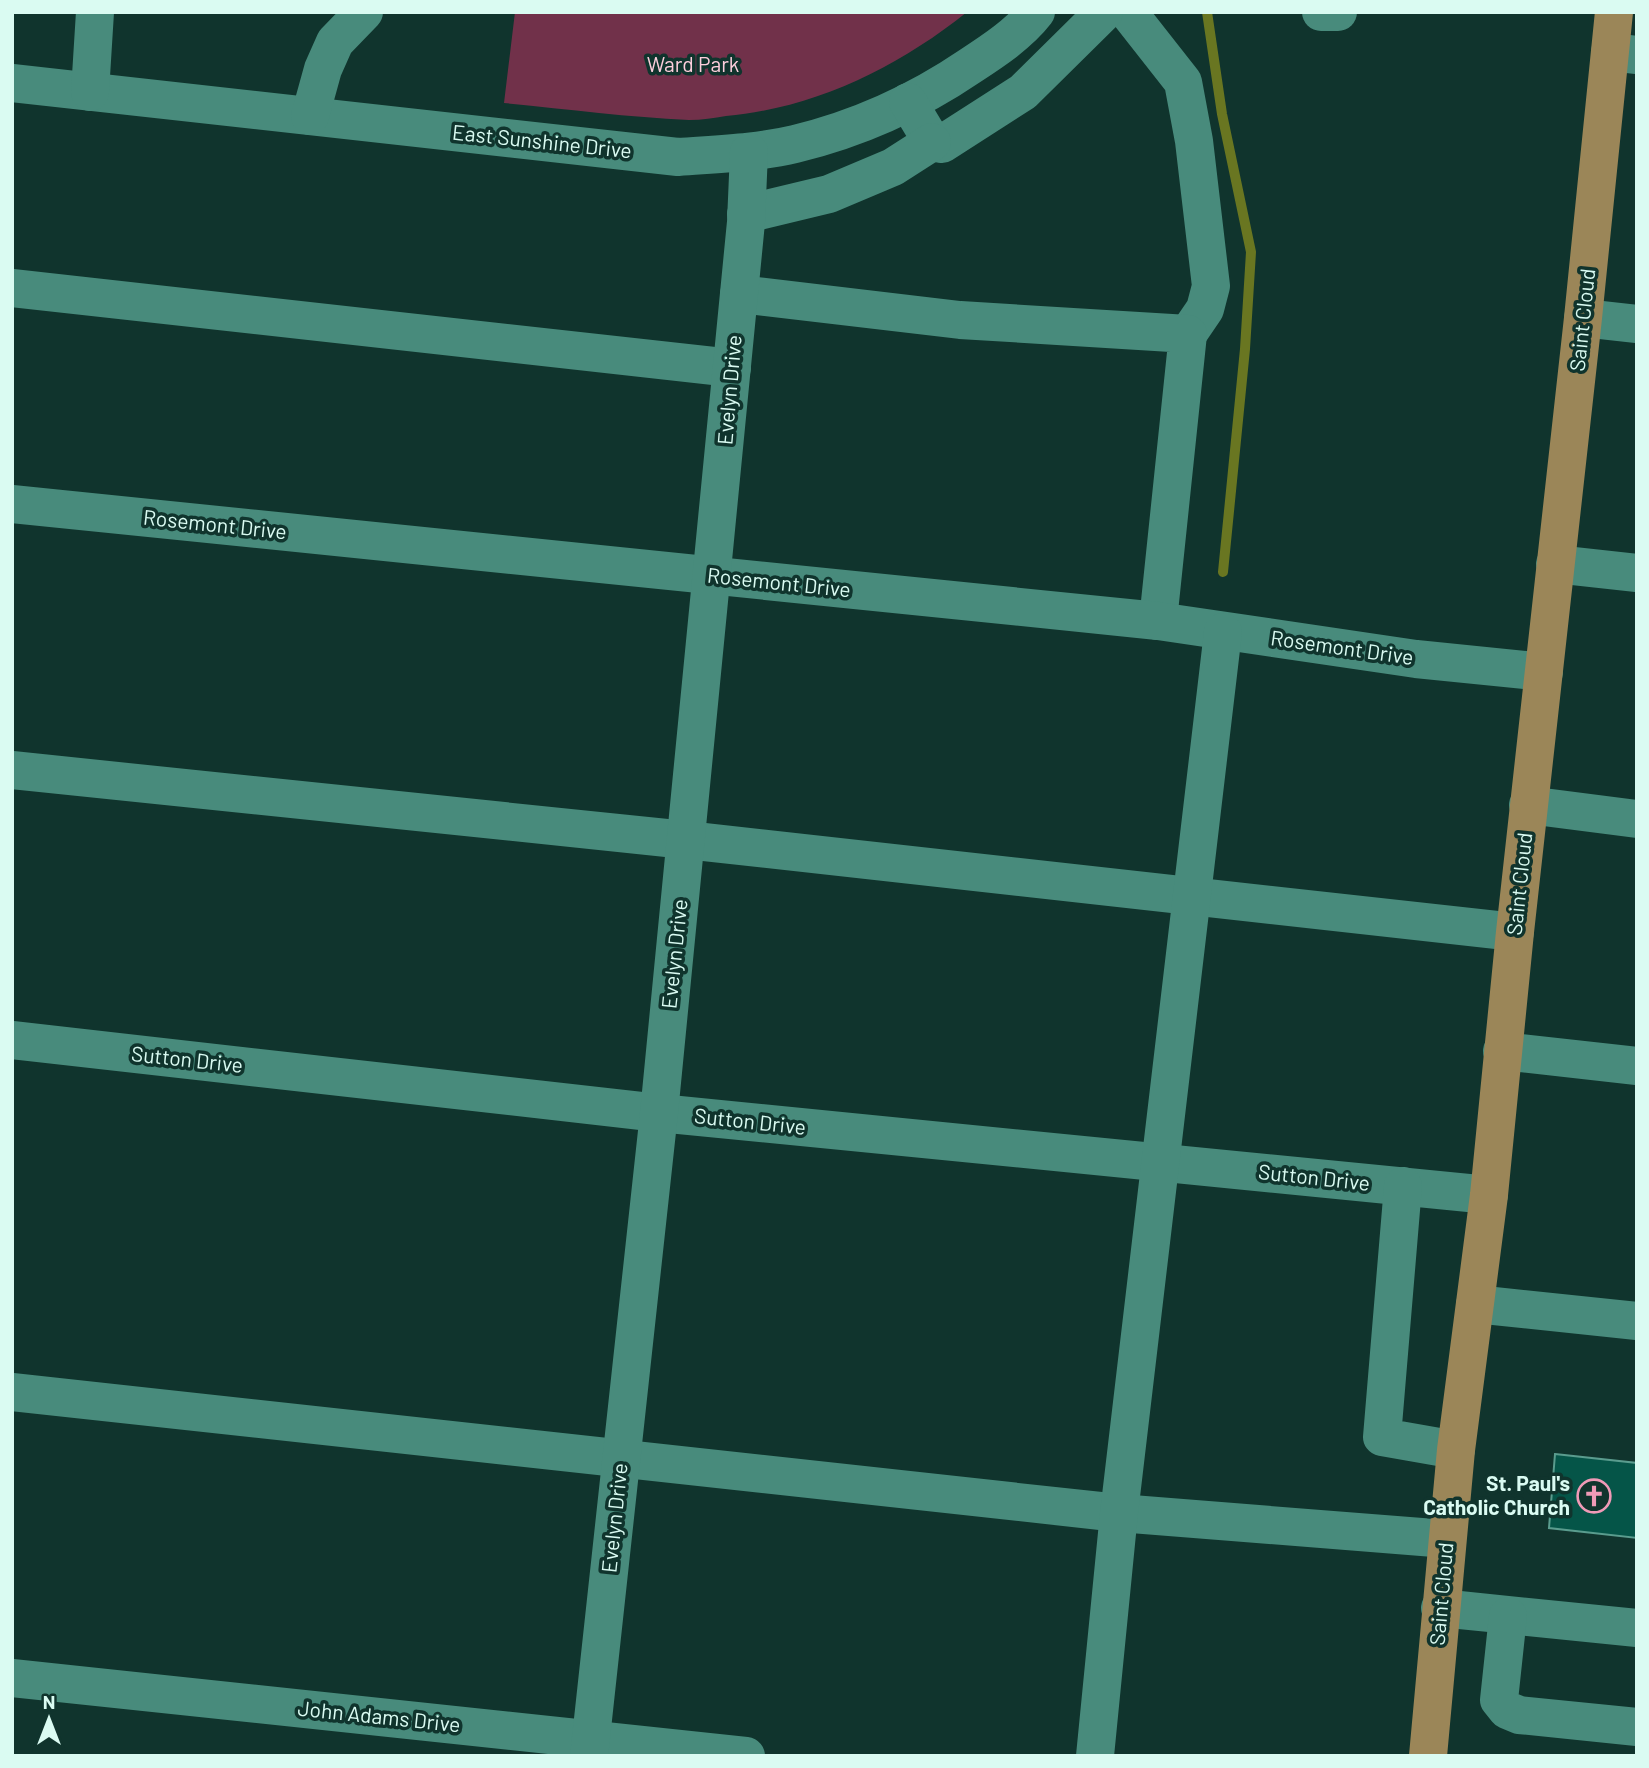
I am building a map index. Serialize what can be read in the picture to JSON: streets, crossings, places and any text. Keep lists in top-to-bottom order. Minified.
{"streets":{"main road":["Saint Cloud"],"street":["East Sunshine Drive","Evelyn Drive","Rosemont Drive","Sutton Drive","John Adams Drive"]},"crossings":[["East Sunshine Drive","Evelyn Drive"],["Saint Cloud","Rosemont Drive"],["Saint Cloud","Sutton Drive"],["Evelyn Drive","Rosemont Drive"],["Evelyn Drive","Sutton Drive"],["Evelyn Drive","John Adams Drive"]],"parks":["Ward Park"],"places":{"church":["St. Paul's Catholic Church"]},"north":"top"}
